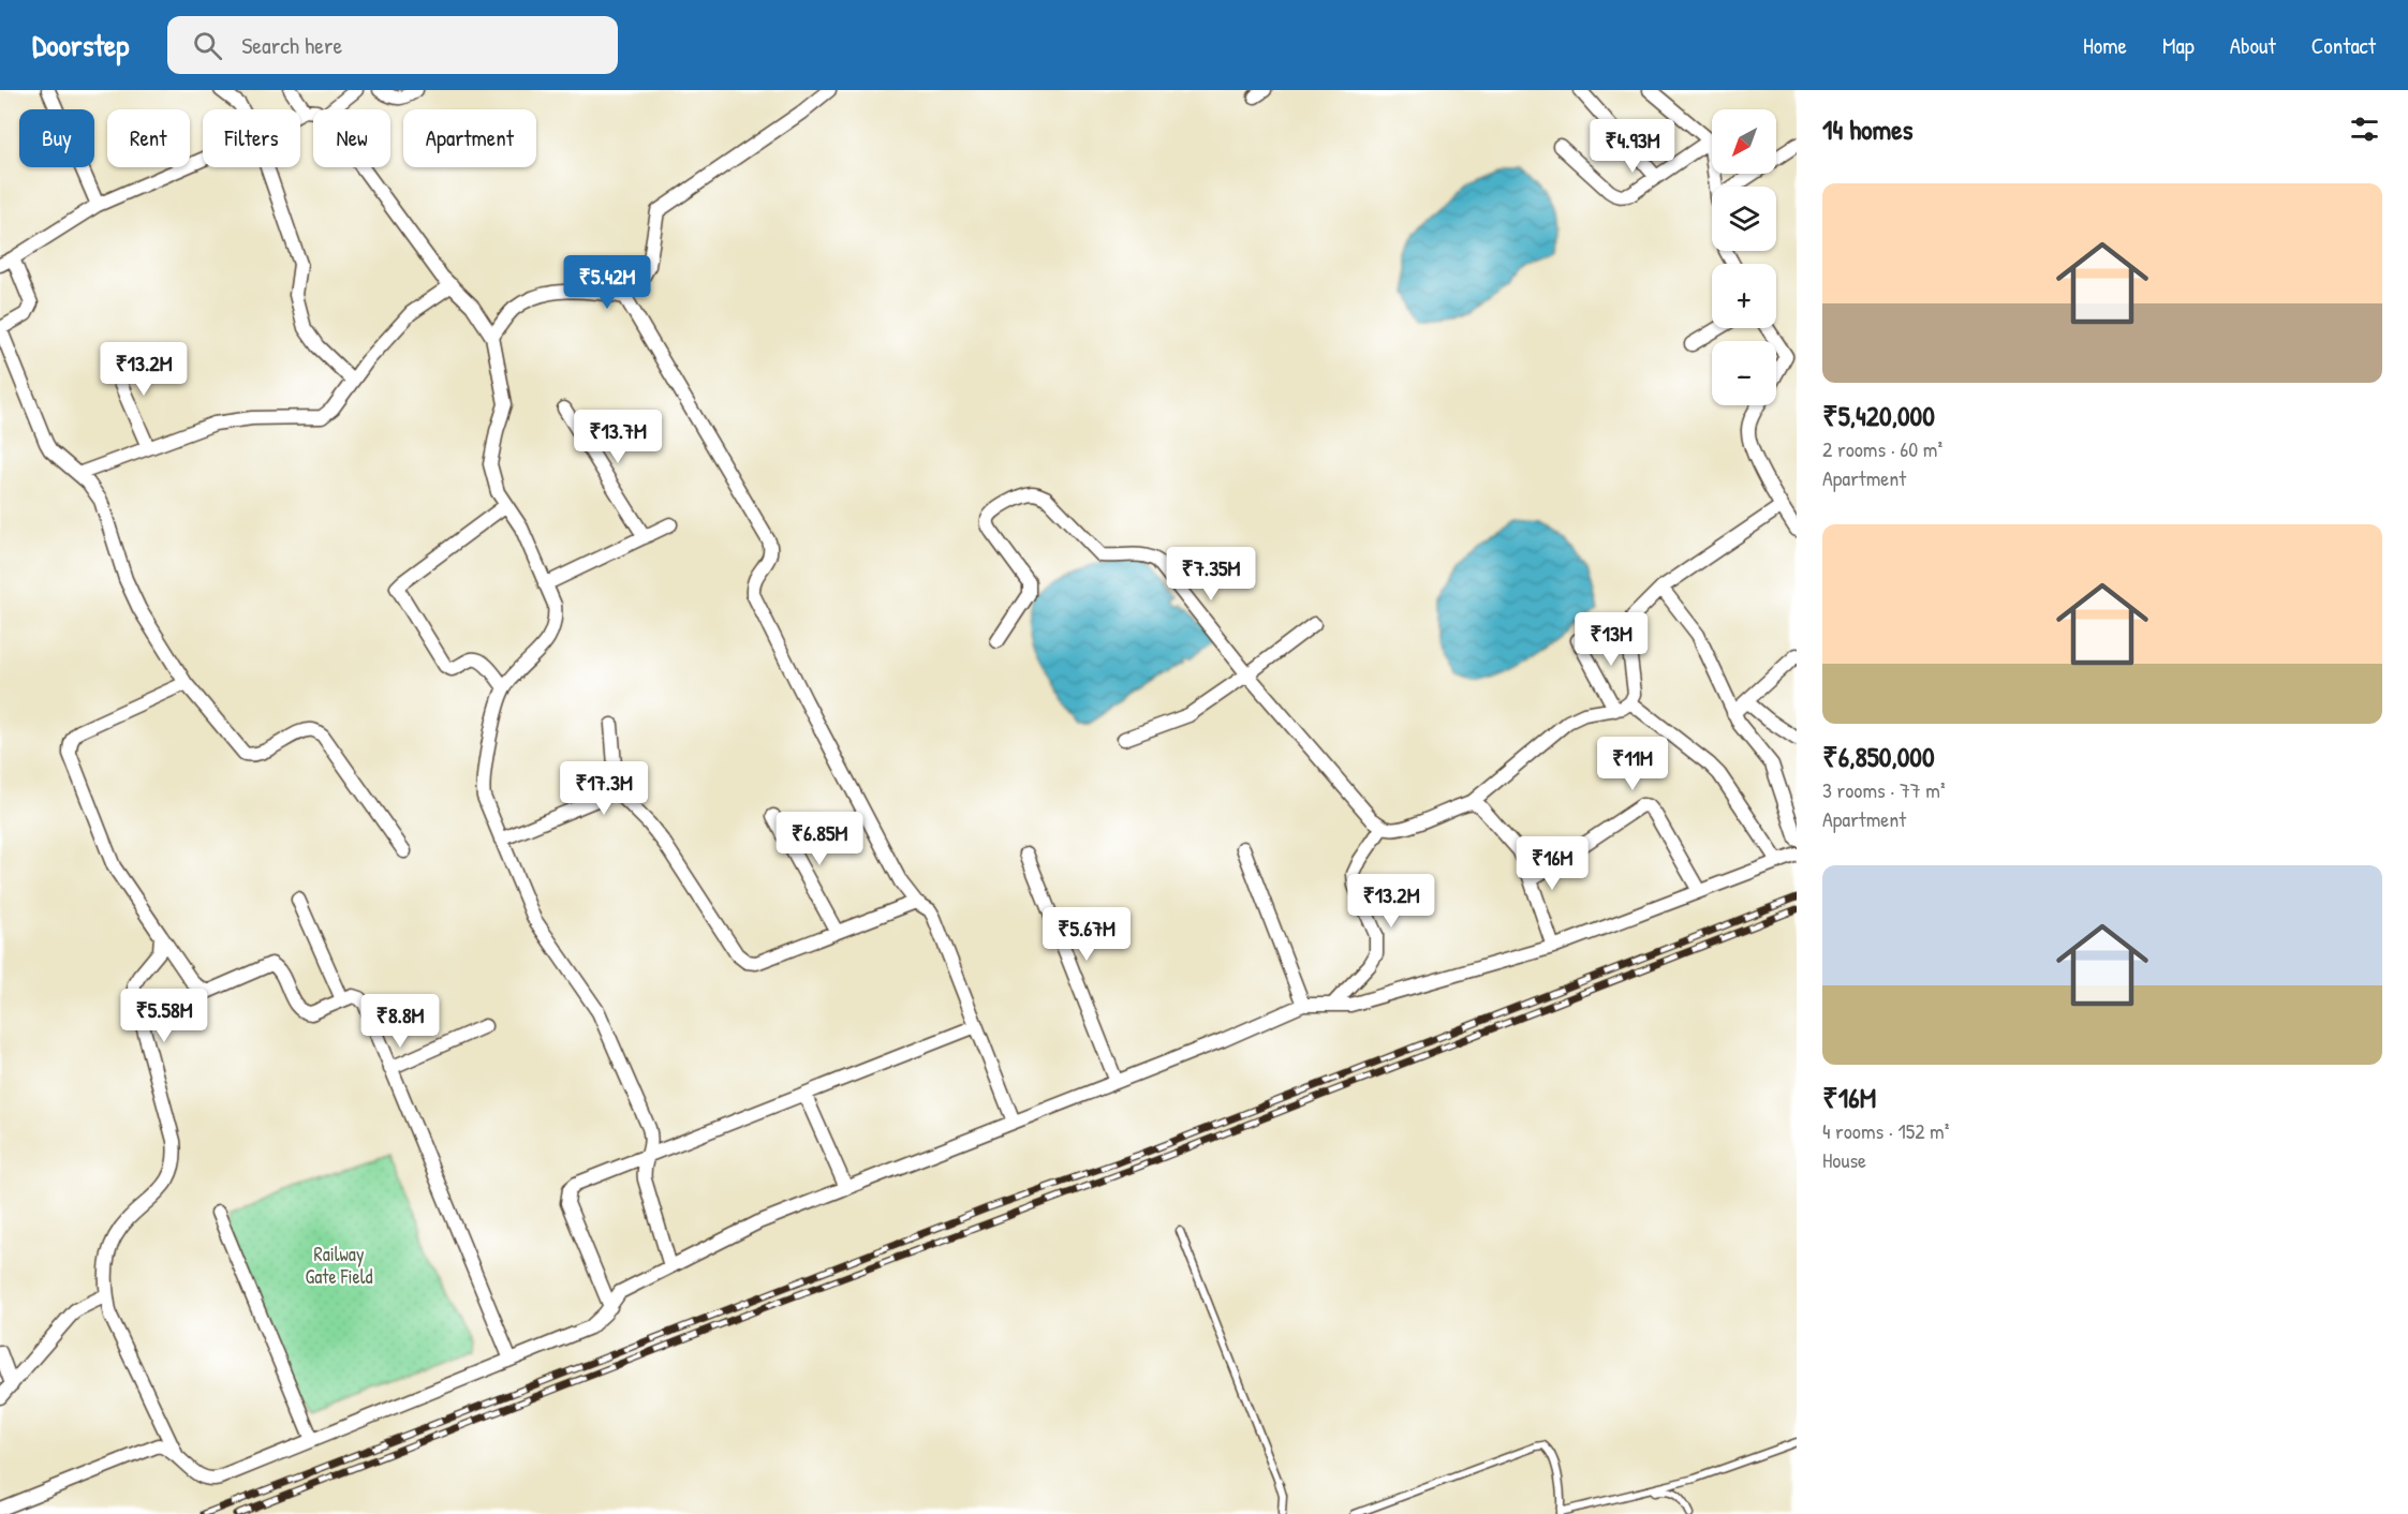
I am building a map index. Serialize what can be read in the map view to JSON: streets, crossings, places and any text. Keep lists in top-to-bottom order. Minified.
{"parks":["Railway Gate Field"],"north":"bottom left","page":{"header":"Doorstep","search":"Search here","nav":["Home","Map","About","Contact"],"heading":"14 homes","map_buttons":["+","−"],"chip":["Buy","Rent","Filters","New","Apartment"],"price":["₹4.93M","₹5.42M","₹13.2M","₹13.7M","₹7.35M","₹13M","₹11M","₹17.3M","₹6.85M","₹16M","₹13.2M","₹5.67M","₹5.58M","₹8.8M"],"list":[{"name":"₹5,420,000","note":"2 rooms · 60 m² · Apartment"},{"name":"₹6,850,000","note":"3 rooms · 77 m² · Apartment"},{"name":"₹16M","note":"4 rooms · 152 m² · House"}]}}
